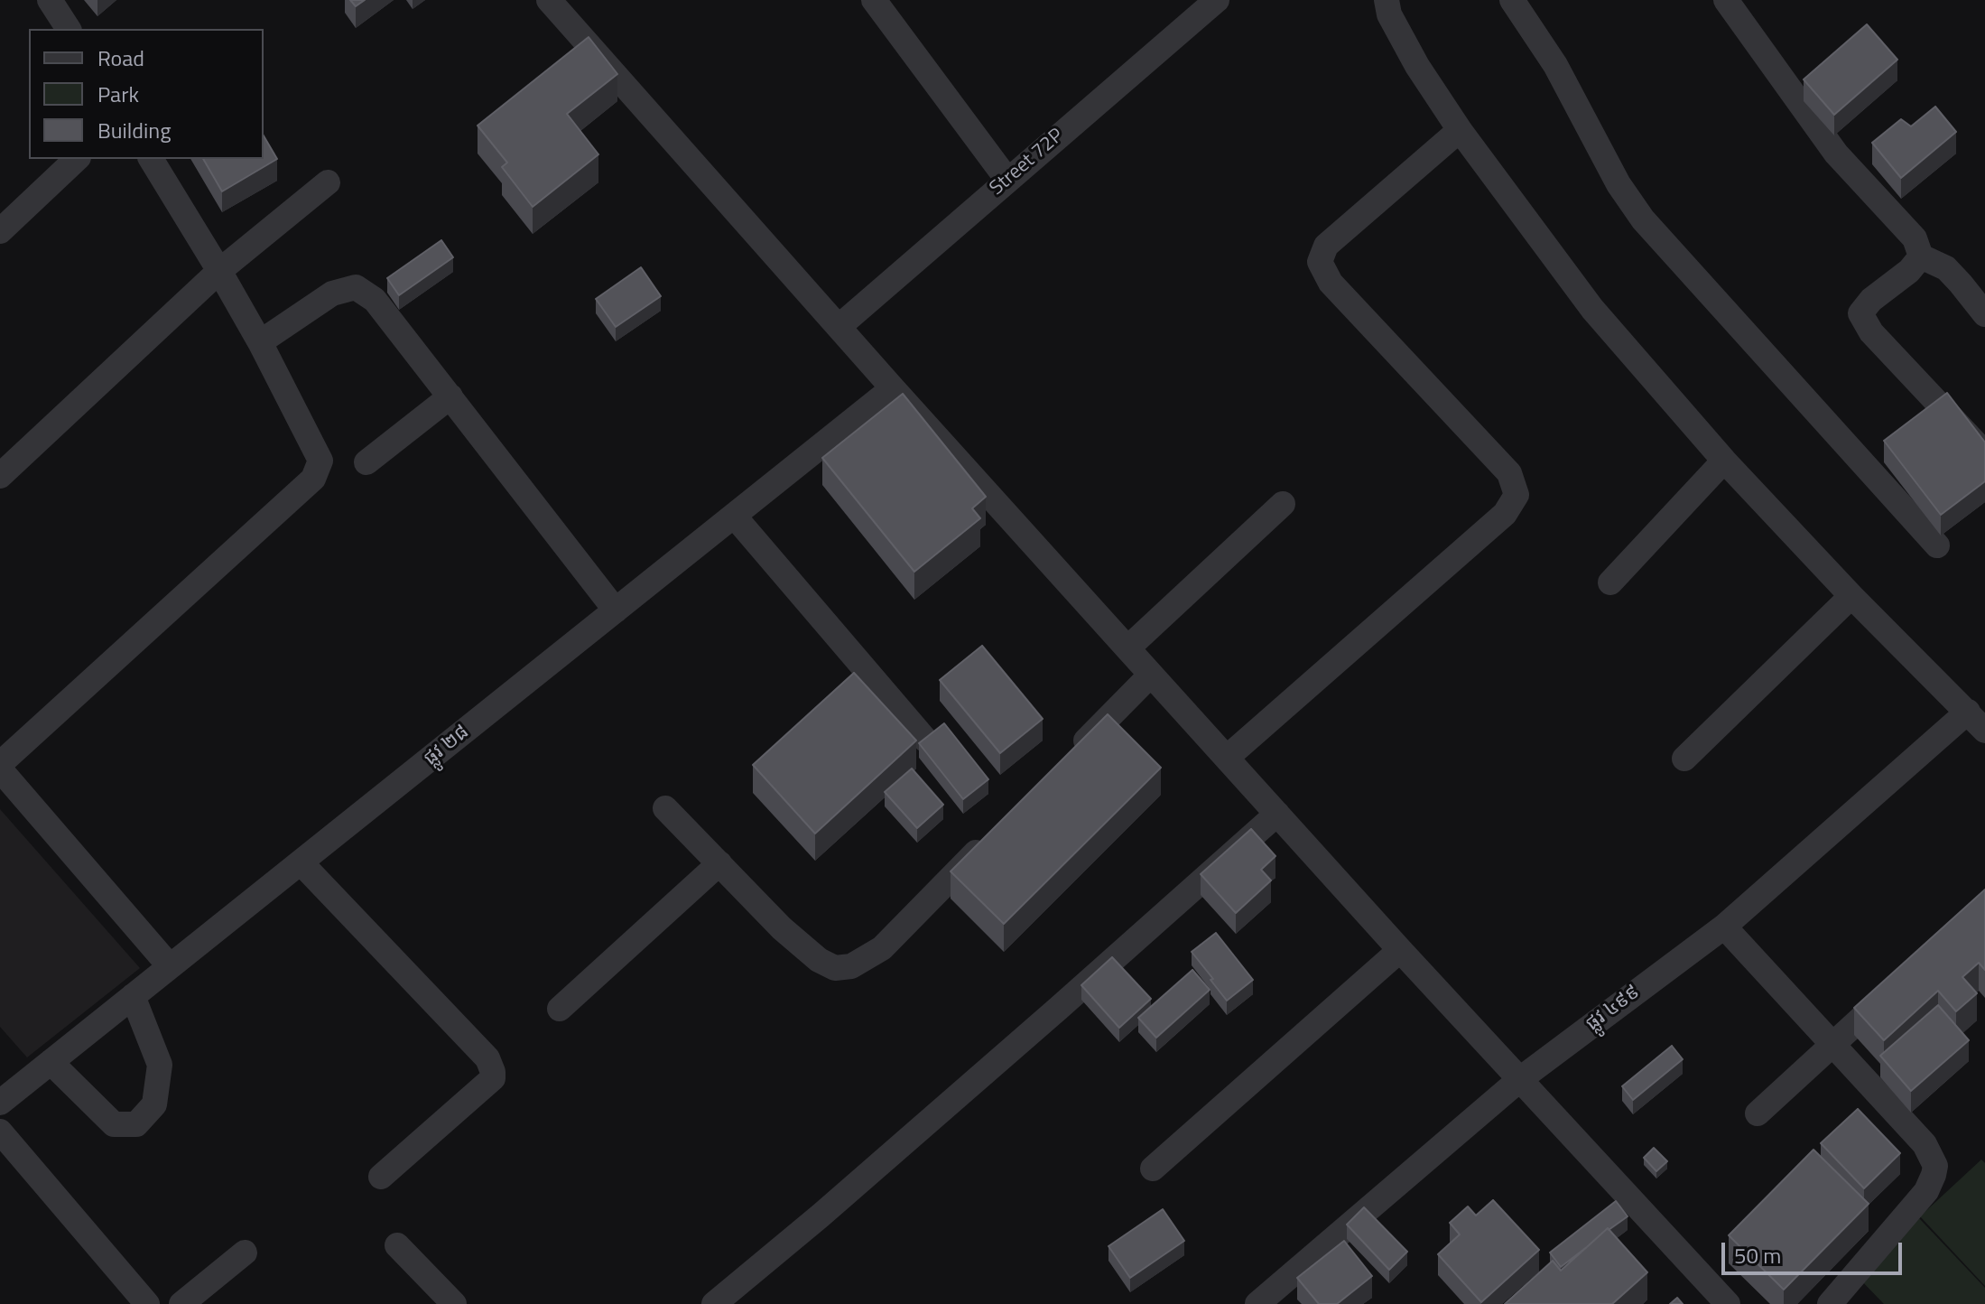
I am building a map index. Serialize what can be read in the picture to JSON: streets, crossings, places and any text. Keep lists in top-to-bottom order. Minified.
{"streets":{"street":["Street 72P","ផ្លូវ ២៨","ផ្លូវ ៤៩៩"]},"legend":["Road","Park","Building"],"scale_bar":"50 m"}
